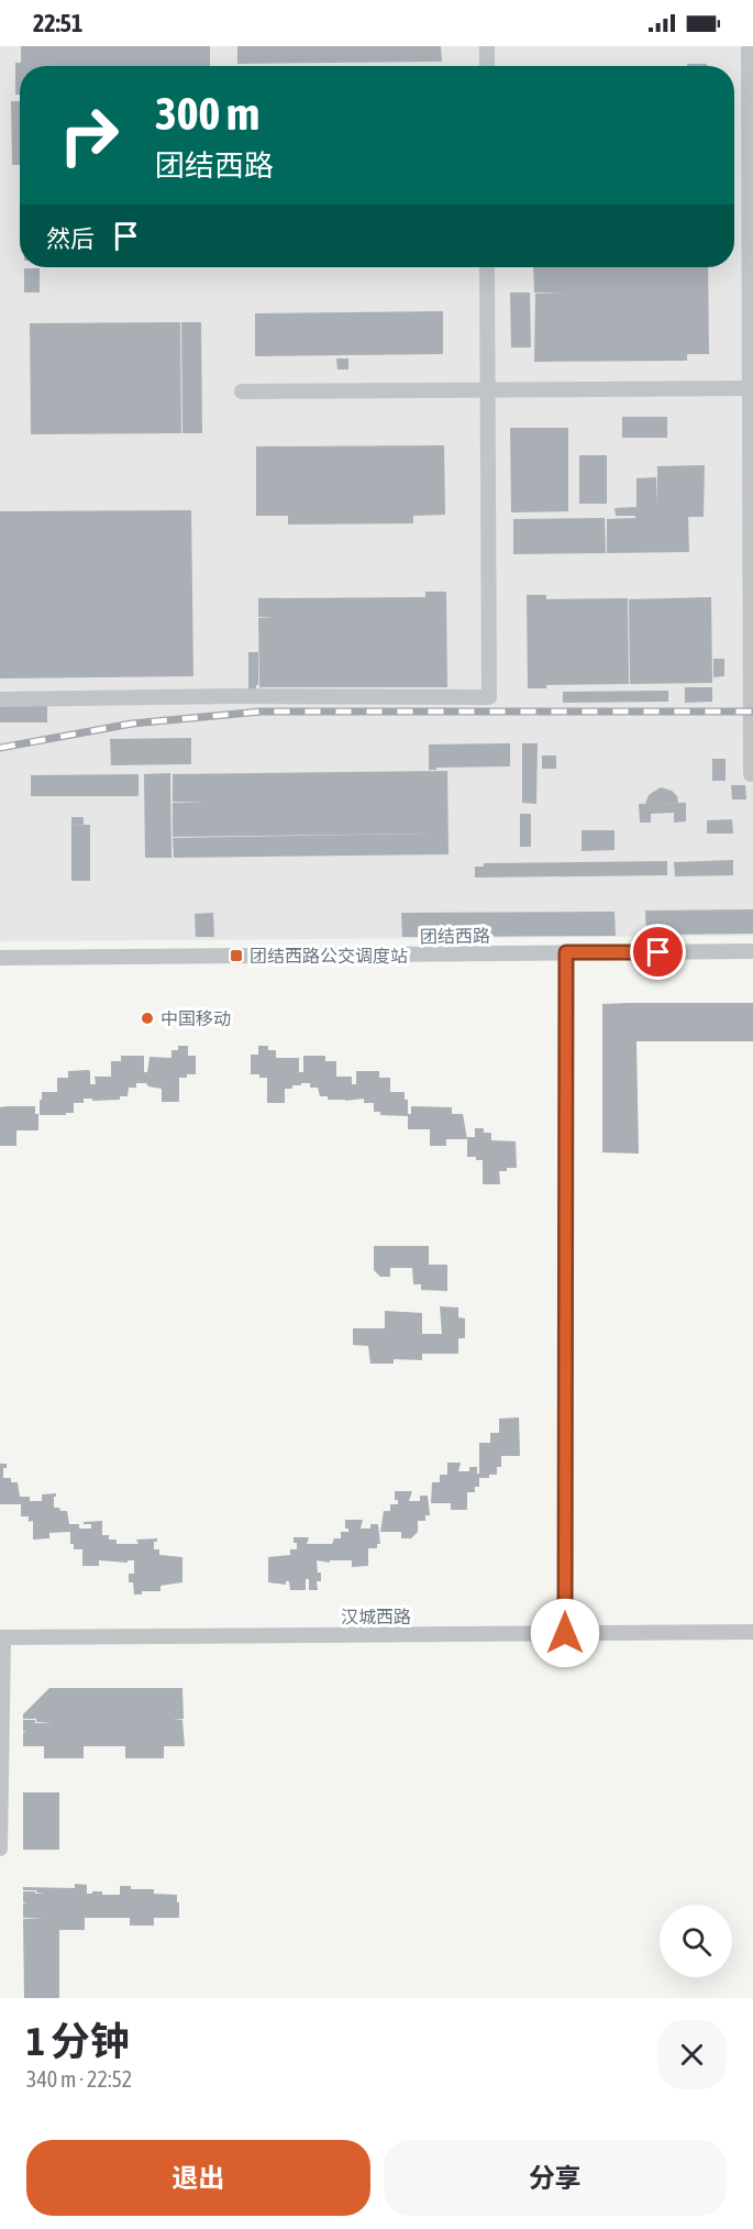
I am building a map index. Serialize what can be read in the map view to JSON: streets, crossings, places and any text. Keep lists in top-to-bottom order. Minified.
{"streets":{"street":["团结西路","汉城西路"]},"places":{"transit":["团结西路公交调度站"],"other":["中国移动"]},"page":{"status":"22:51","turn":["300 m","团结西路"],"then":"然后","heading":["1 分钟","340 m · 22:52"],"buttons":["退出","分享"]}}
